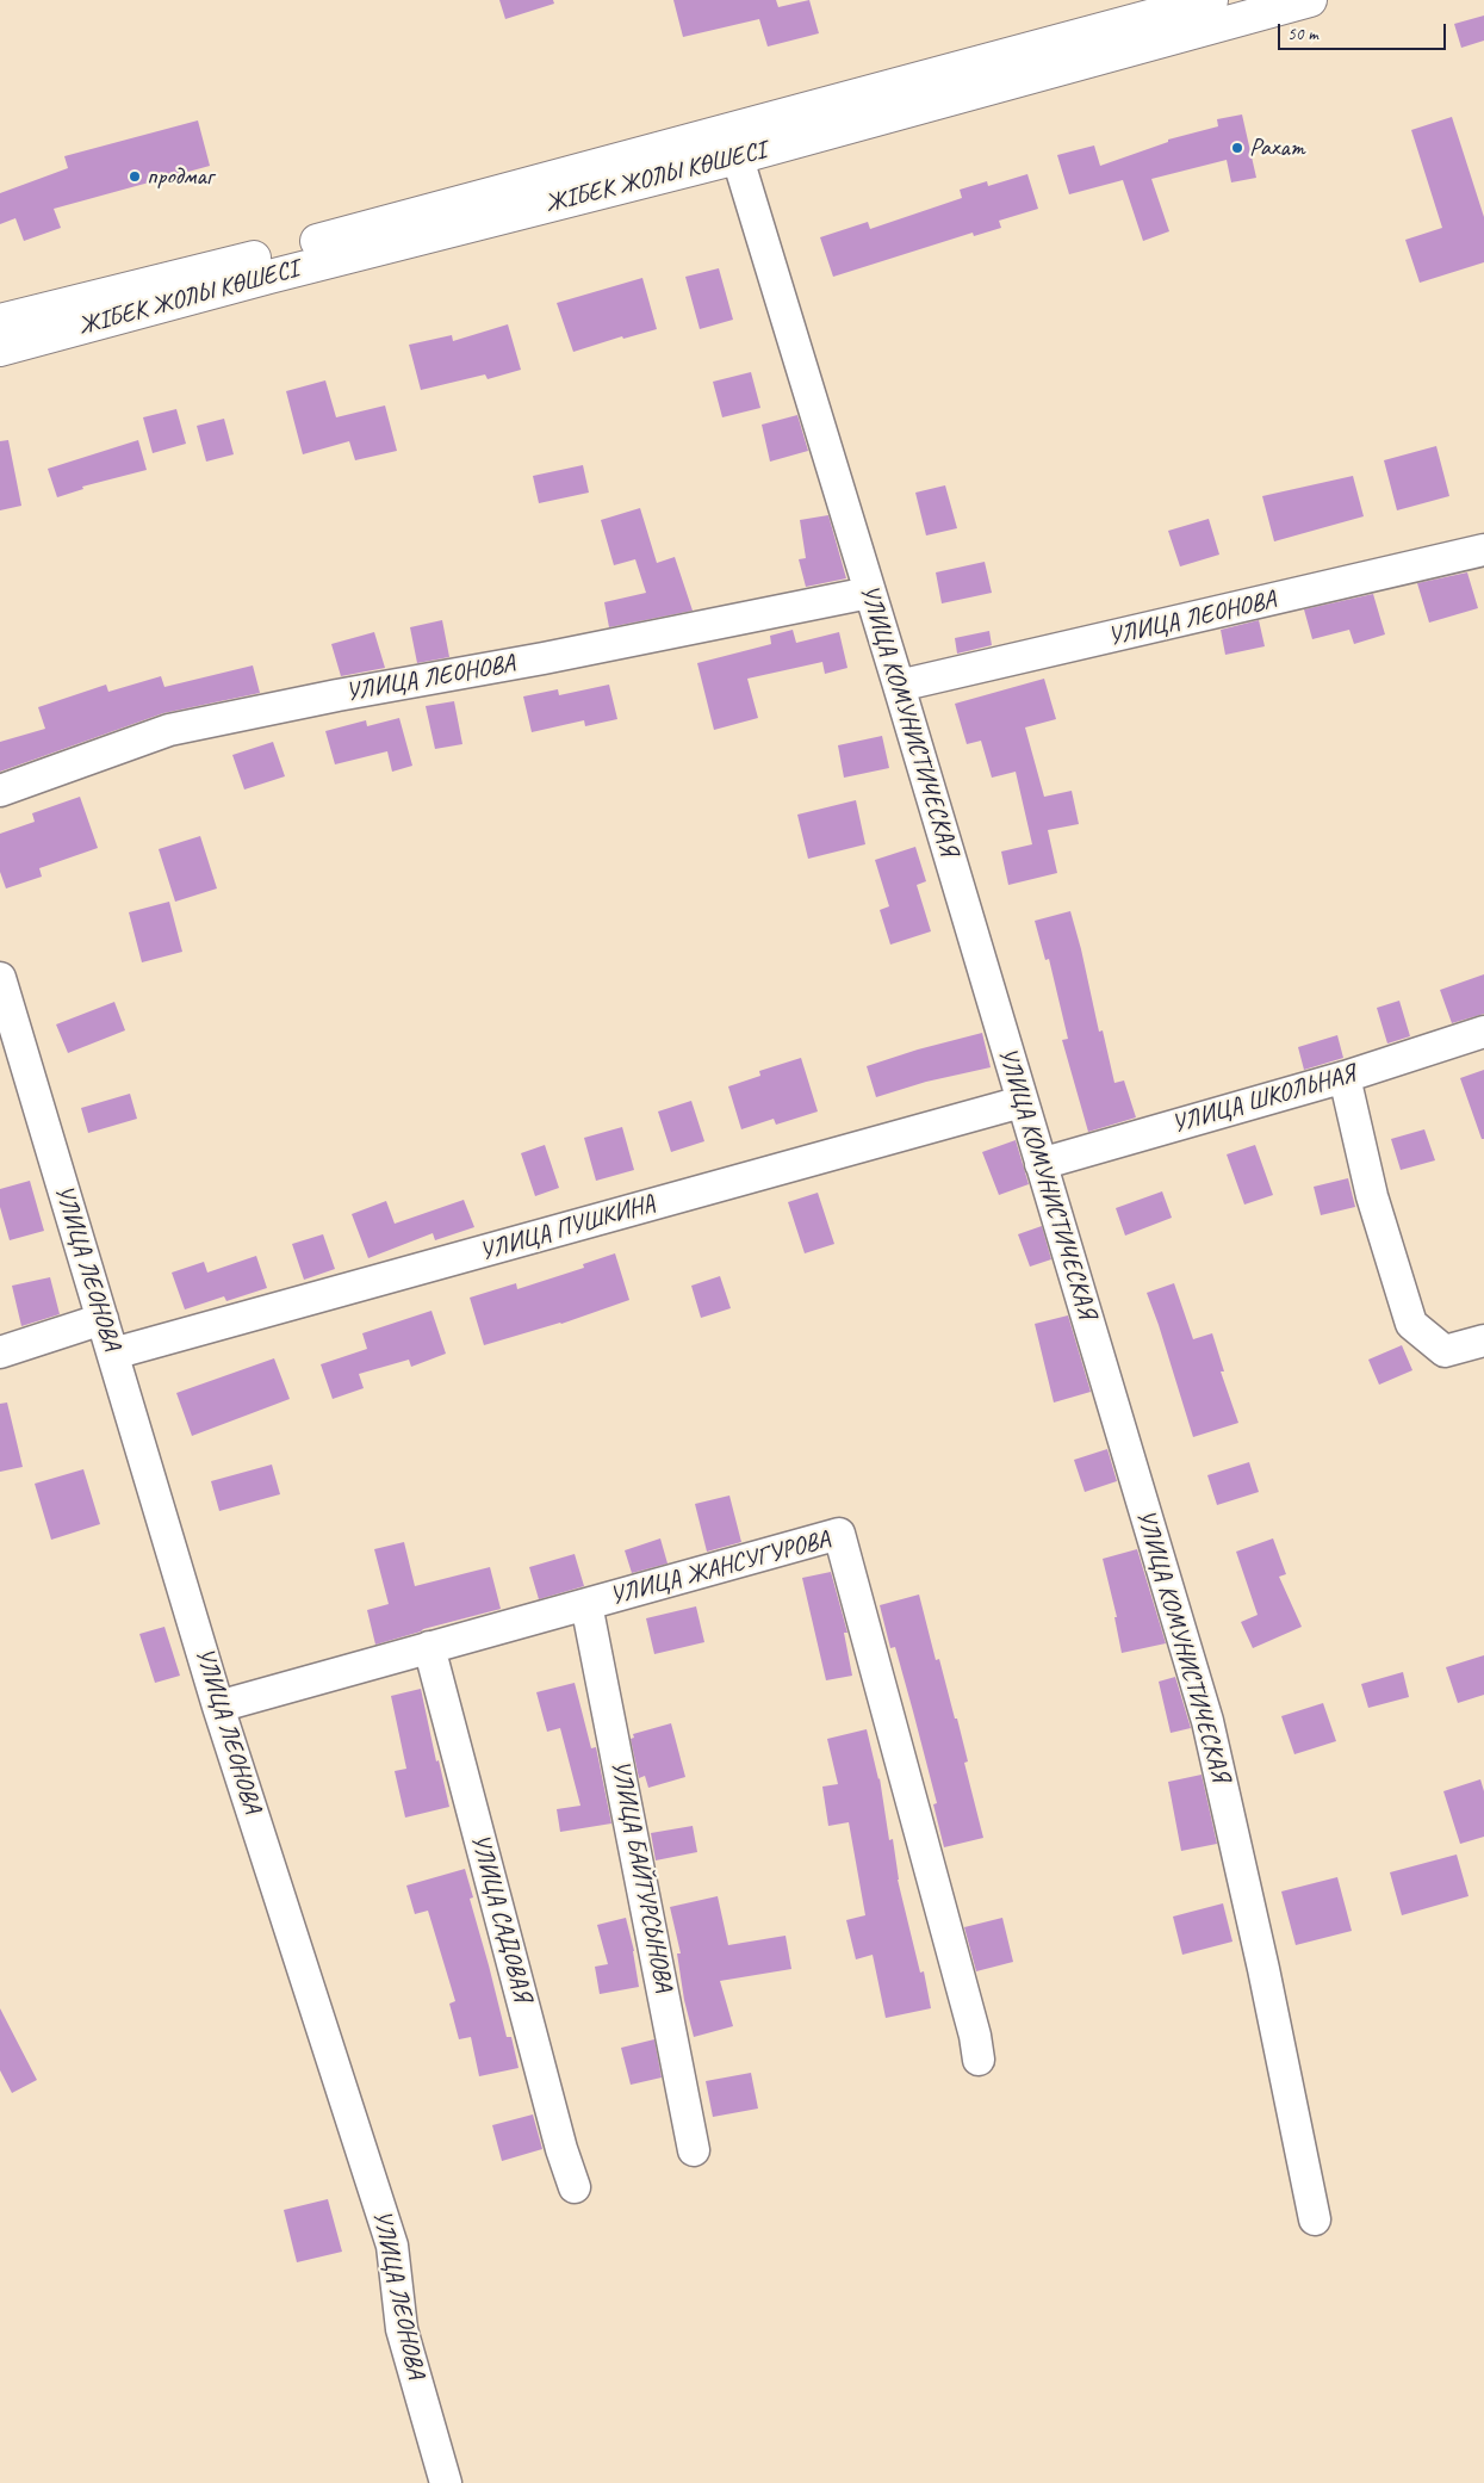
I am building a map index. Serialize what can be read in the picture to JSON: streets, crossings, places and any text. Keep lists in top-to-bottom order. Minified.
{"streets":{"main road":["ЖІБЕК ЖОЛЫ КӨШЕСІ"],"street":["УЛИЦА ЛЕОНОВА","УЛИЦА КОМУНИСТИЧЕСКАЯ","УЛИЦА ШКОЛЬНАЯ","УЛИЦА ПУШКИНА","УЛИЦА ЖАНСУГУРОВА","УЛИЦА БАЙТУРСЫНОВА","УЛИЦА САДОВАЯ"]},"crossings":[["ЖІБЕК ЖОЛЫ КӨШЕСІ","УЛИЦА КОМУНИСТИЧЕСКАЯ"],["УЛИЦА ЛЕОНОВА","УЛИЦА КОМУНИСТИЧЕСКАЯ"],["УЛИЦА ЛЕОНОВА","УЛИЦА ПУШКИНА"],["УЛИЦА ЛЕОНОВА","УЛИЦА ЖАНСУГУРОВА"],["УЛИЦА КОМУНИСТИЧЕСКАЯ","УЛИЦА ШКОЛЬНАЯ"],["УЛИЦА КОМУНИСТИЧЕСКАЯ","УЛИЦА ПУШКИНА"],["УЛИЦА ЖАНСУГУРОВА","УЛИЦА БАЙТУРСЫНОВА"],["УЛИЦА ЖАНСУГУРОВА","УЛИЦА САДОВАЯ"]],"places":["Рахат","продмаг"],"scale_bar":"50 m"}
